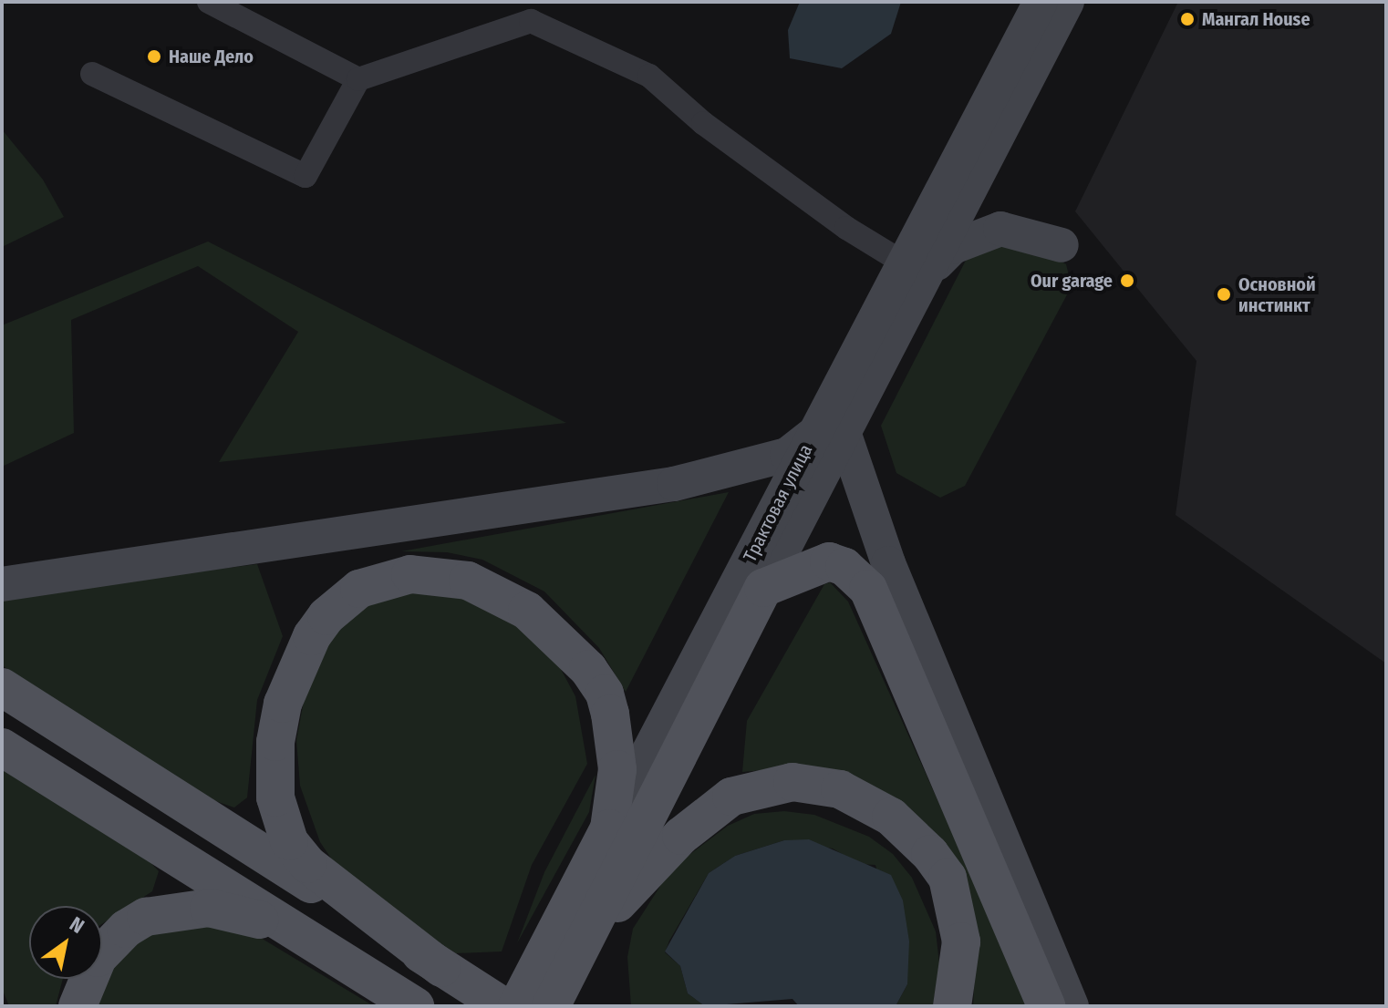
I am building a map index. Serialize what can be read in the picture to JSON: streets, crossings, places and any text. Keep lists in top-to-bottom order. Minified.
{"streets":{"main road":["Трактовая улица"]},"places":["Мангал House","Наше Дело","Our garage","Основной инстинкт"],"north":"top right"}
